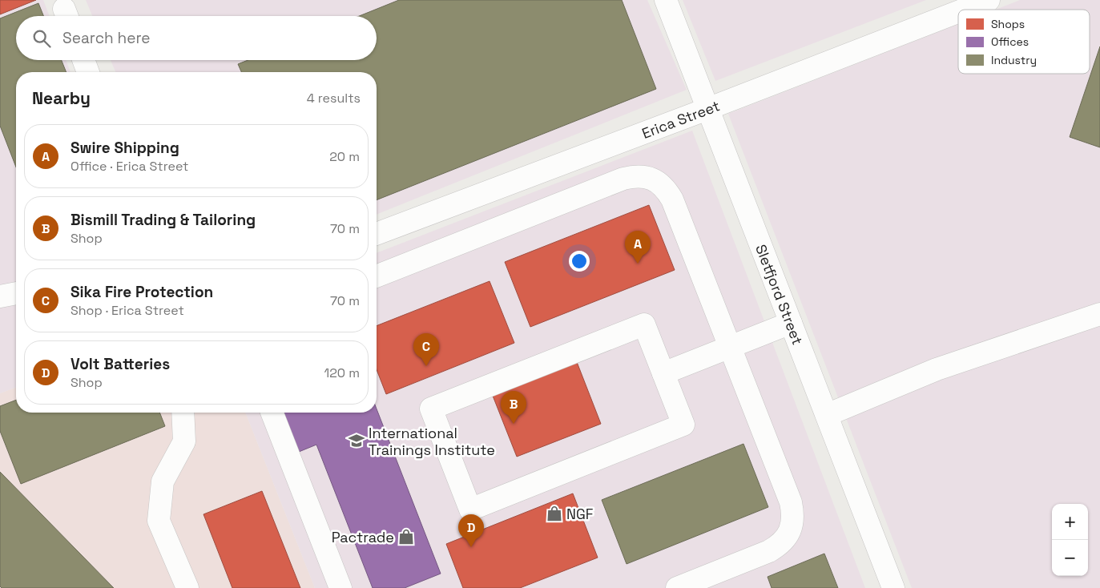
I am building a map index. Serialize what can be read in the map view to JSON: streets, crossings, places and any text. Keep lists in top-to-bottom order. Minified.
{"streets":{"street":["Erica Street","Sletfjord Street"]},"crossings":[["Erica Street","Sletfjord Street"]],"places":{"school or university":["International Trainings Institute"],"shop":["NGF","Pactrade"]},"legend":["Shops","Offices","Industry"],"page":{"search":"Search here","heading":["Nearby","4 results"],"list":[{"mark":"A","name":"Swire Shipping","note":"Office · Erica Street","value":"20 m"},{"mark":"B","name":"Bismill Trading & Tailoring","note":"Shop","value":"70 m"},{"mark":"C","name":"Sika Fire Protection","note":"Shop · Erica Street","value":"70 m"},{"mark":"D","name":"Volt Batteries","note":"Shop","value":"120 m"}],"pins":["A","C","B","D"],"map_buttons":["+","−"]}}
